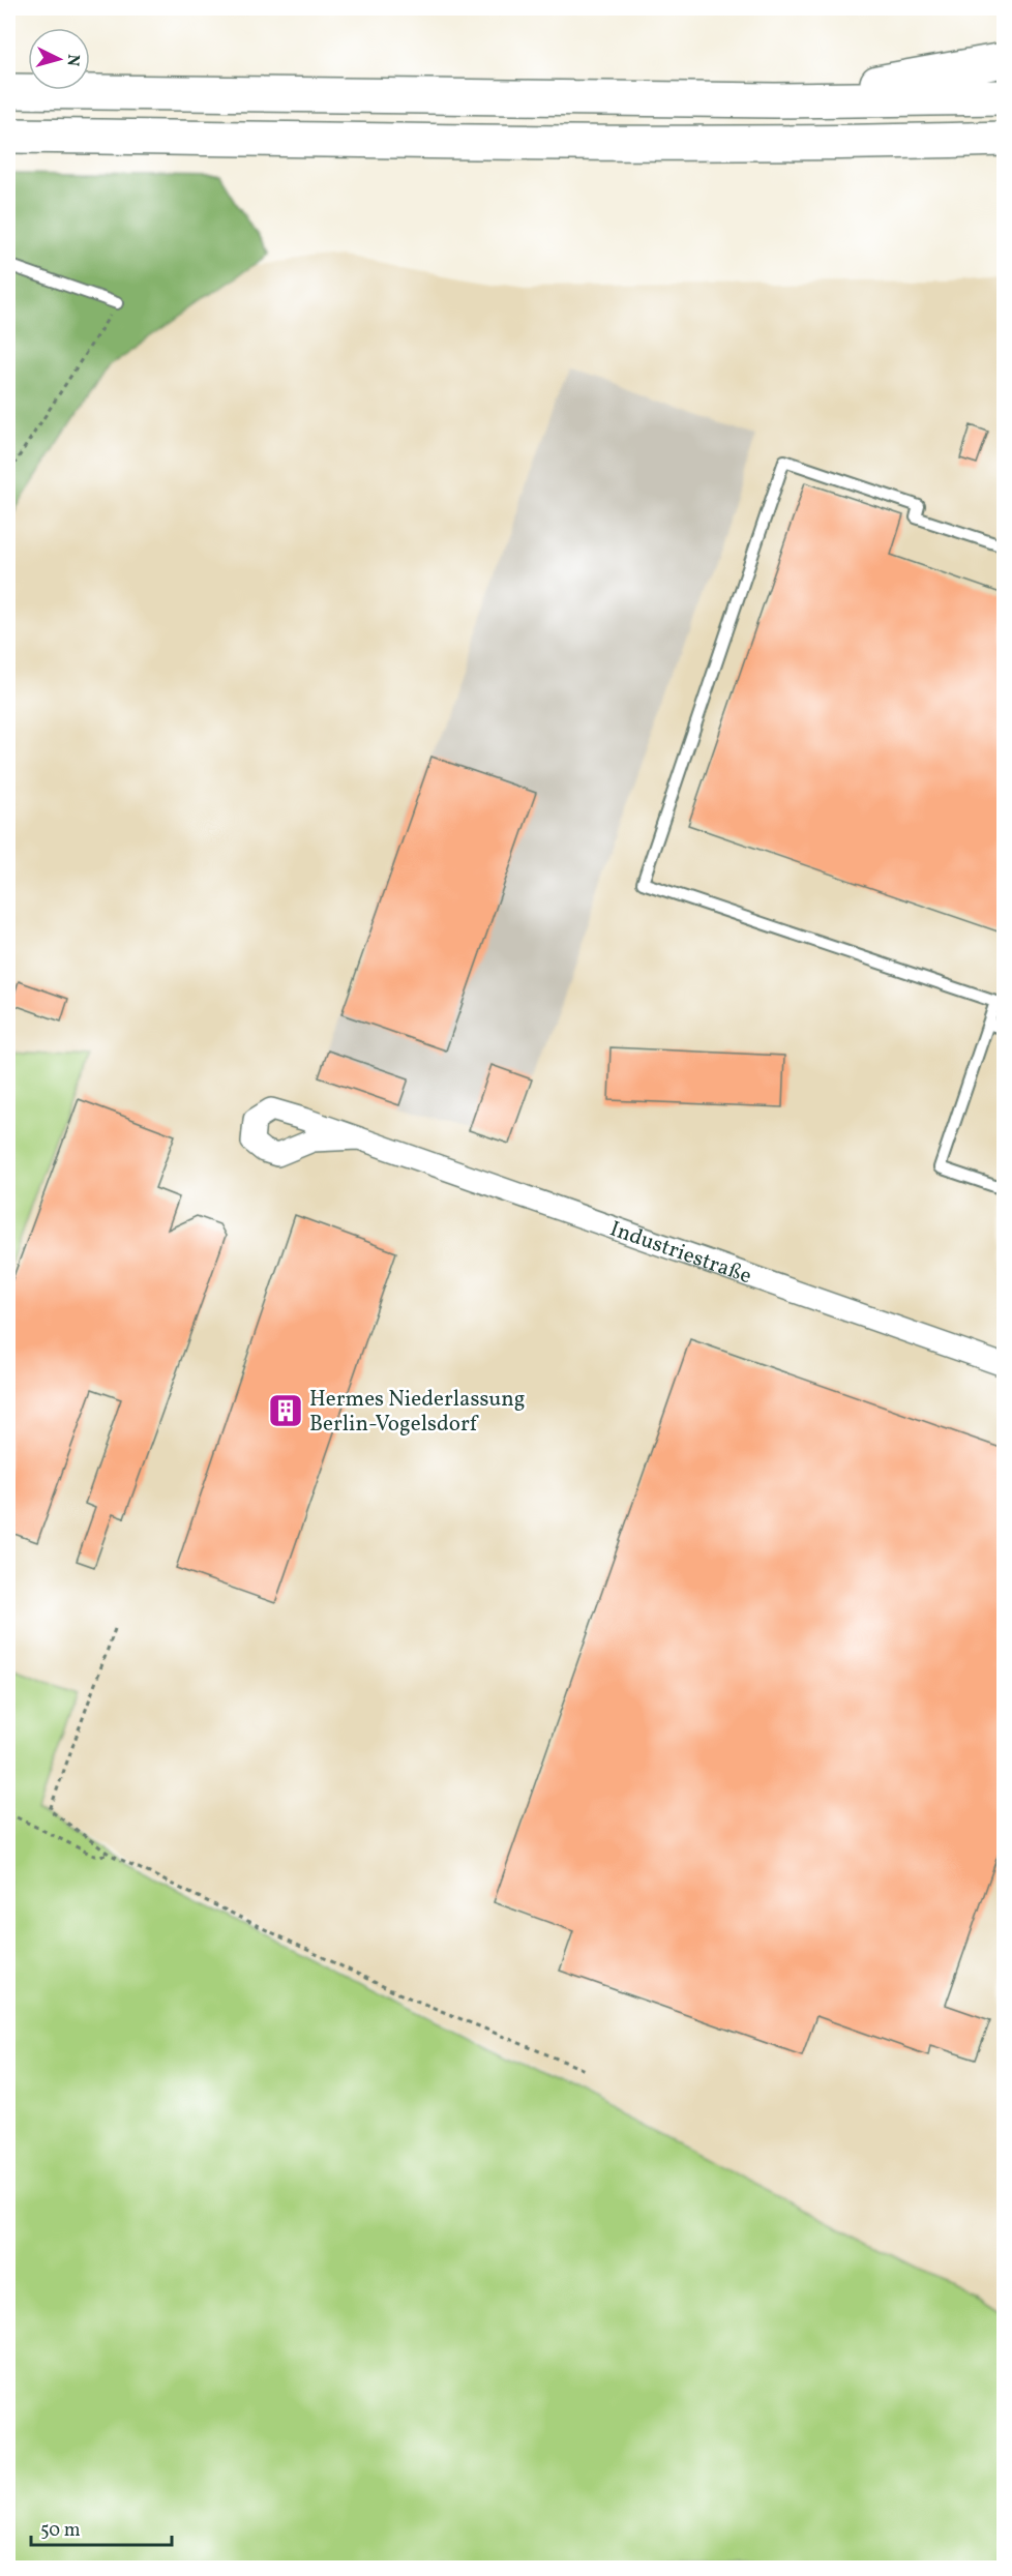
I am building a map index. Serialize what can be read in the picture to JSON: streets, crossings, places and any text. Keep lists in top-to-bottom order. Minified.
{"streets":{"street":["Industriestraße"]},"places":{"building":["Hermes Niederlassung Berlin-Vogelsdorf"]},"scale_bar":"50 m","north":"right"}
